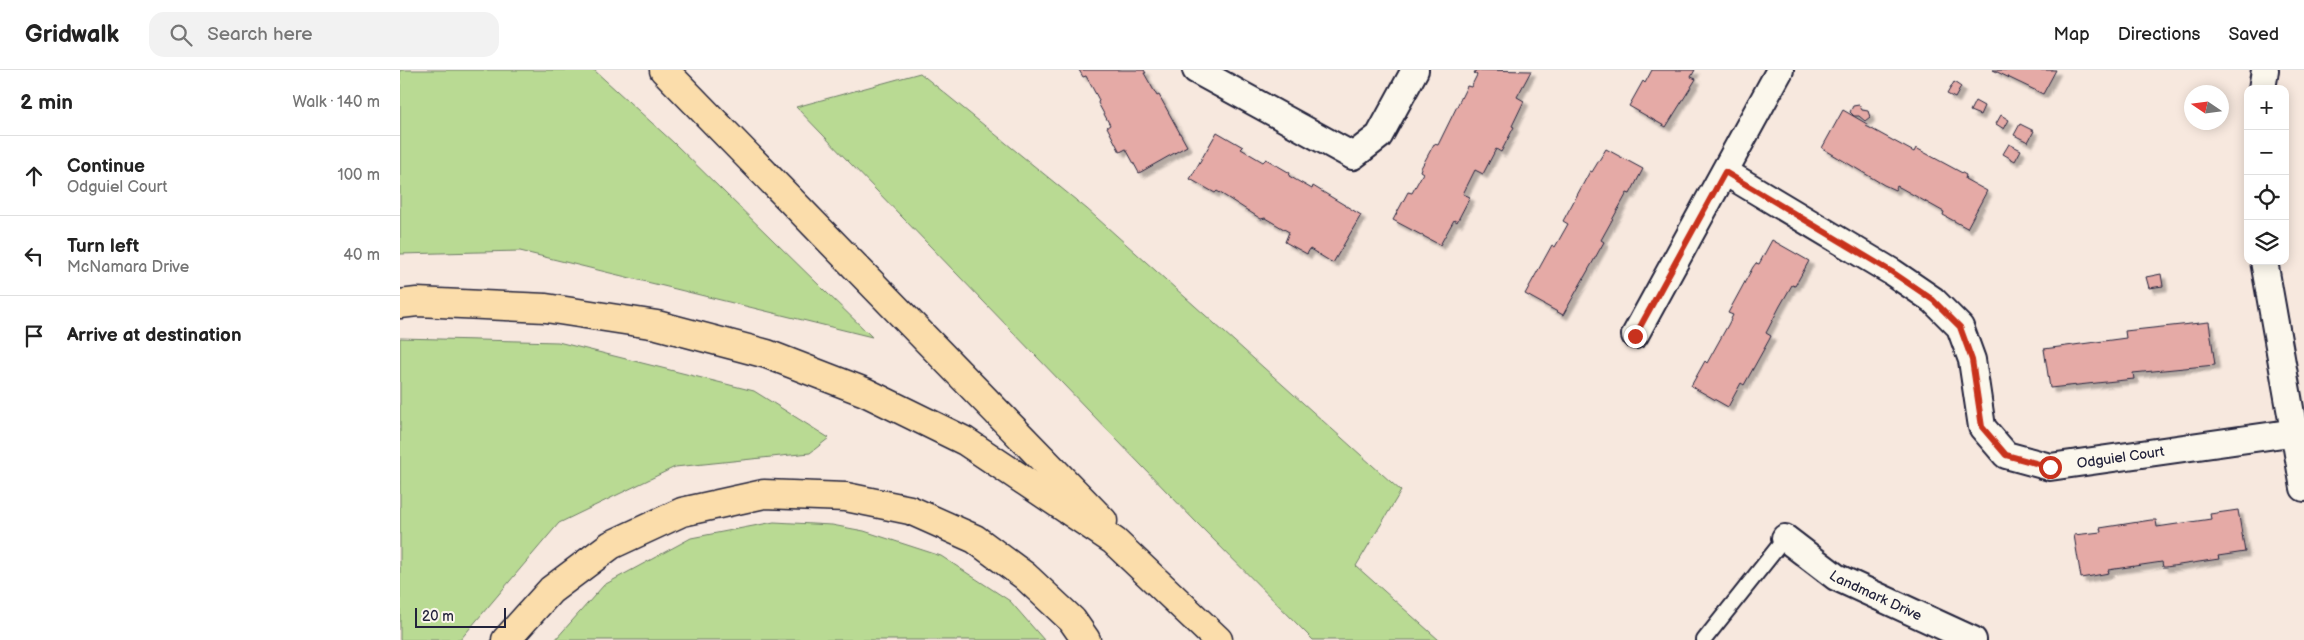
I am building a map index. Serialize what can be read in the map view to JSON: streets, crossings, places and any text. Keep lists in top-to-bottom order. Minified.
{"streets":{"street":["Odguiel Court","Landmark Drive"]},"scale_bar":"20 m","north":"left","page":{"header":"Gridwalk","search":"Search here","nav":["Map","Directions","Saved"],"heading":["2 min","Walk · 140 m"],"map_buttons":["+","−"],"list":[["Continue","Odguiel Court","100 m"],["Turn left","McNamara Drive","40 m"],"Arrive at destination"],"scale":"20 m"}}
